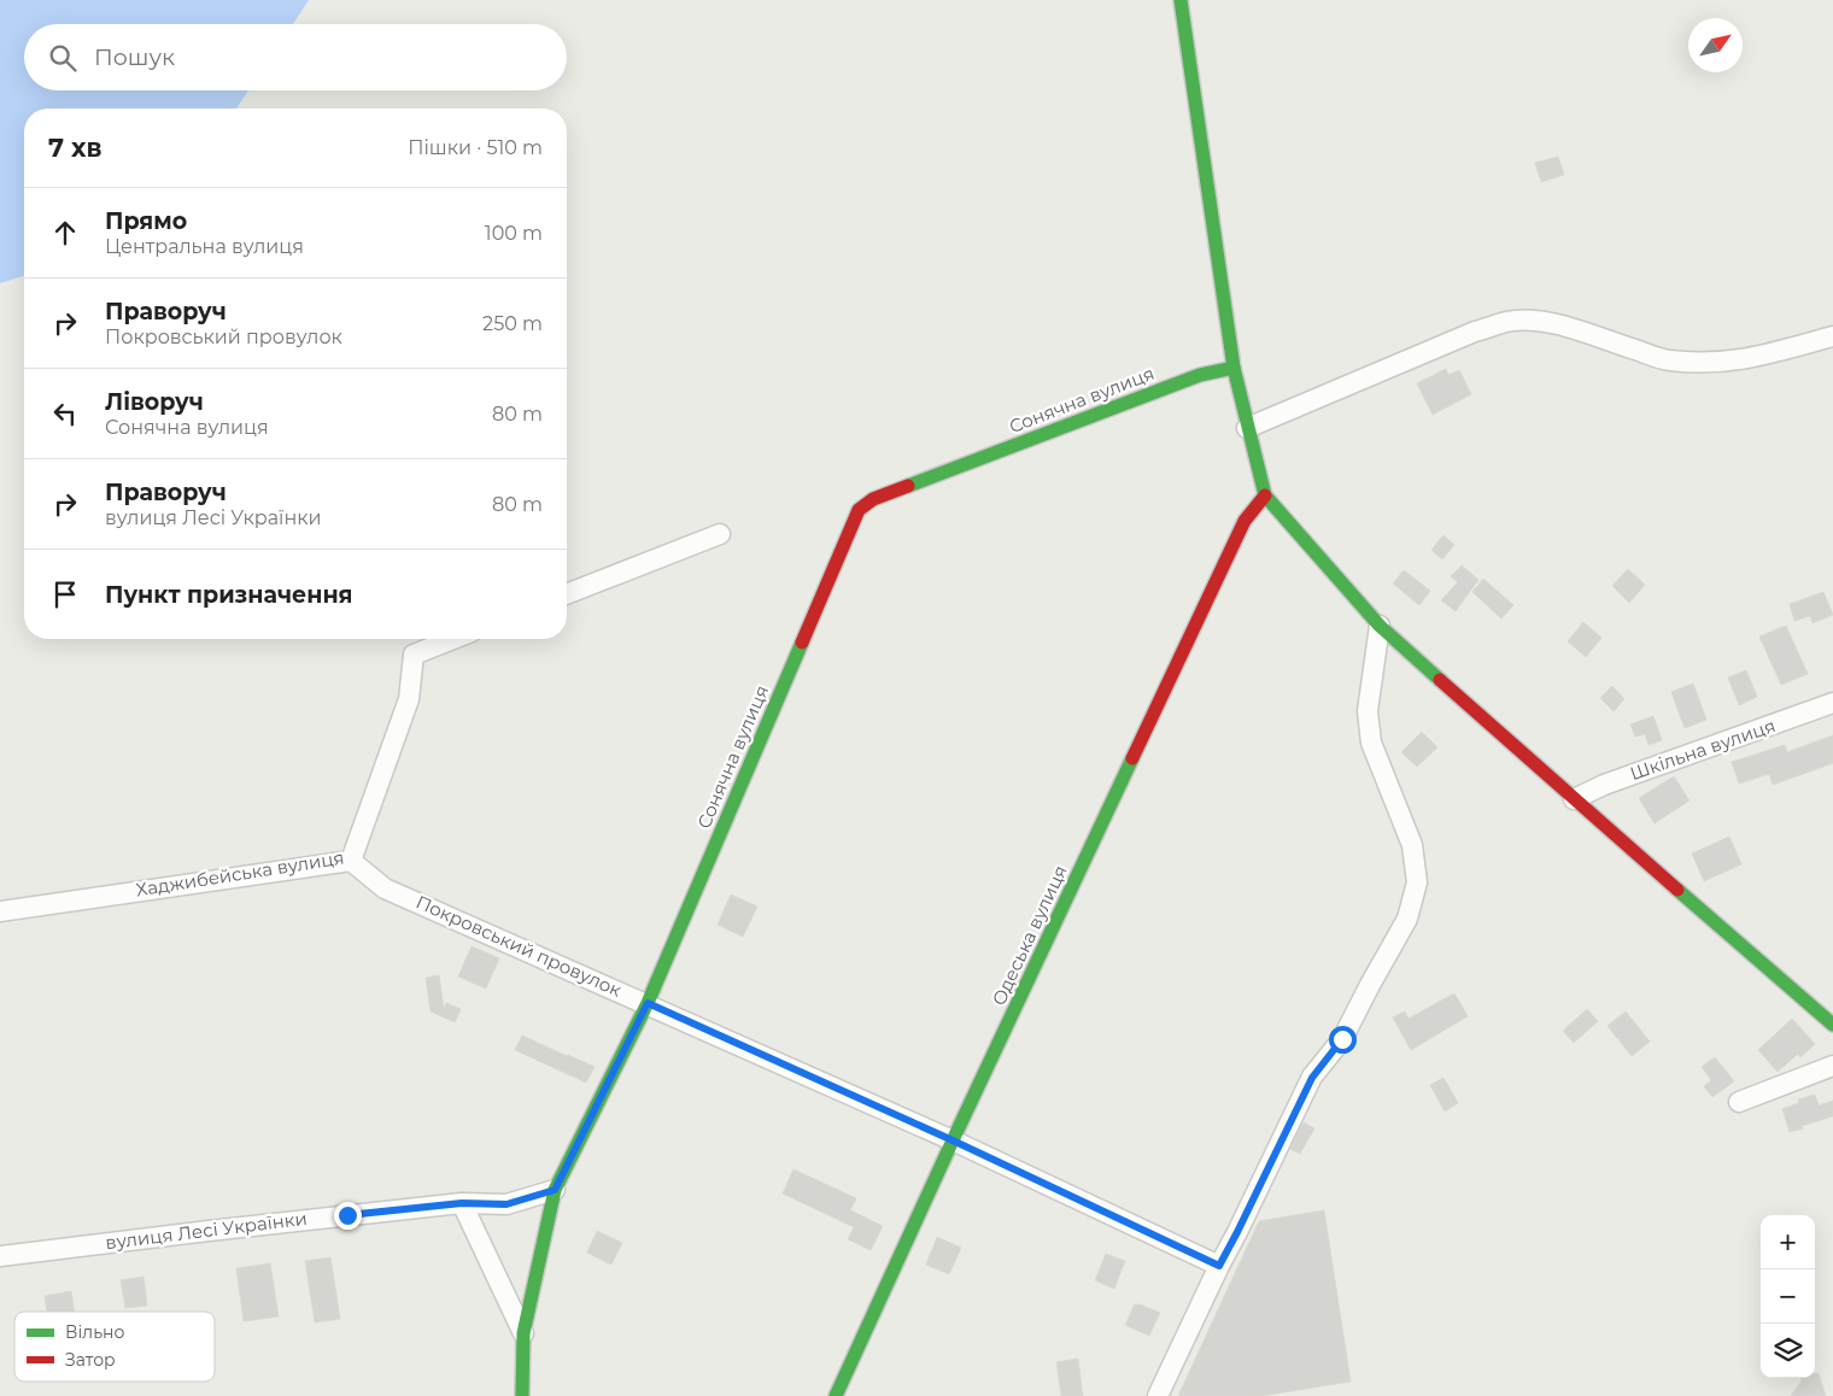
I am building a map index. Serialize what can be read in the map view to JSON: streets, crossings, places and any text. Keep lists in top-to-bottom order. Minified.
{"streets":{"street":["Сонячна вулиця","Шкільна вулиця","Хаджибейська вулиця","Одеська вулиця","Покровський провулок","вулиця Лесі Українки"]},"crossings":[["Сонячна вулиця","Покровський провулок"],["Сонячна вулиця","вулиця Лесі Українки"],["Хаджибейська вулиця","Покровський провулок"],["Одеська вулиця","Покровський провулок"]],"legend":["Вільно","Затор"],"north":"top right","page":{"search":"Пошук","heading":["7 хв","Пішки · 510 m"],"list":[["Прямо","Центральна вулиця","100 m"],["Праворуч","Покровський провулок","250 m"],["Ліворуч","Сонячна вулиця","80 m"],["Праворуч","вулиця Лесі Українки","80 m"],"Пункт призначення"],"map_buttons":["+","−"]}}
